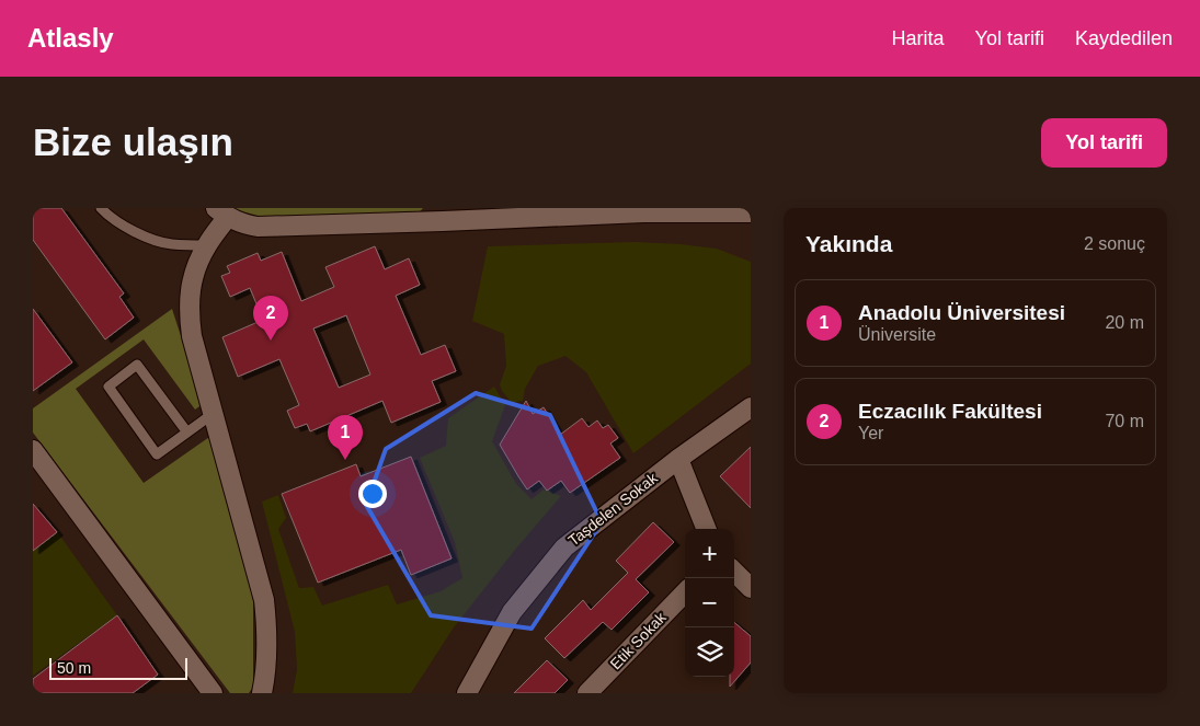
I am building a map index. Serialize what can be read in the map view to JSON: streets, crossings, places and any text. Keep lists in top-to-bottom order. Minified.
{"streets":{"street":["Taşdelen Sokak","Etik Sokak"]},"scale_bar":"50 m","page":{"header":"Atlasly","nav":["Harita","Yol tarifi","Kaydedilen"],"buttons":"Yol tarifi","title":"Bize ulaşın","heading":["Yakında","2 sonuç"],"list":[{"mark":"1","name":"Anadolu Üniversitesi","note":"Üniversite","value":"20 m"},{"mark":"2","name":"Eczacılık Fakültesi","note":"Yer","value":"70 m"}],"pins":["2","1"],"map_buttons":["+","−"],"scale":"50 m"}}
